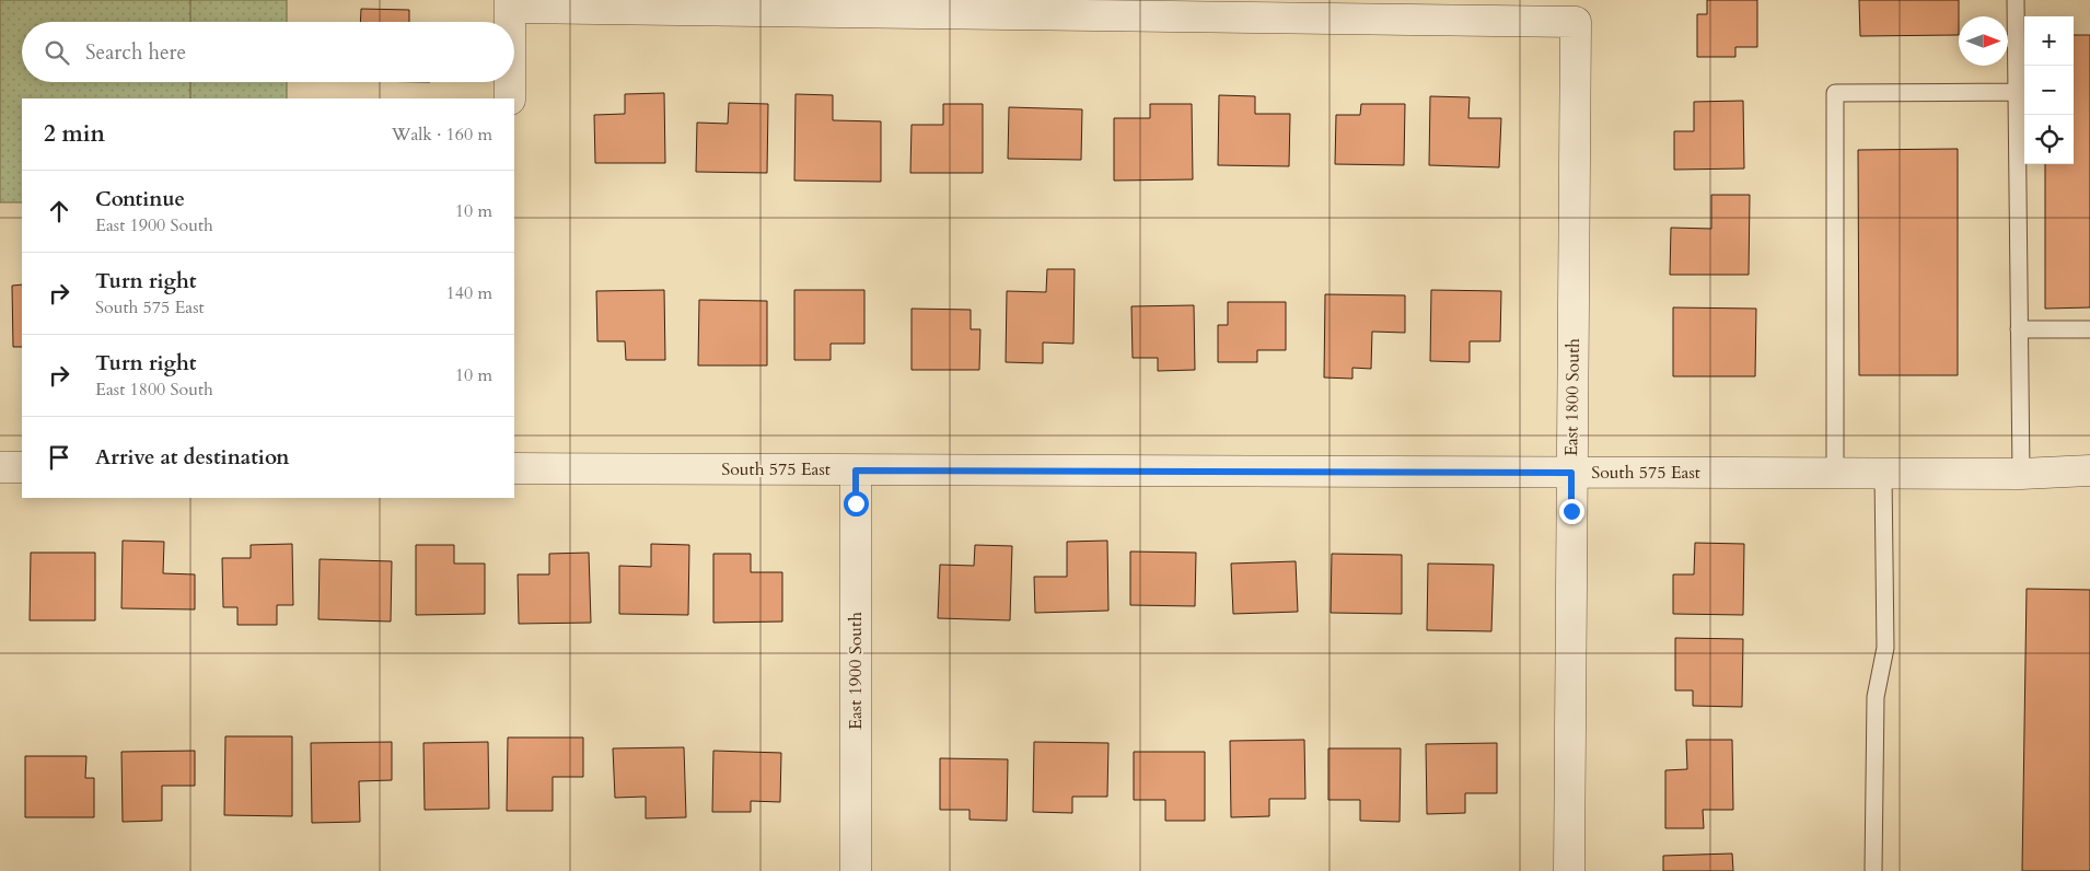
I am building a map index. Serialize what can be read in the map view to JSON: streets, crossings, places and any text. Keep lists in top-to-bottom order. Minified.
{"streets":{"street":["East 1800 South","South 575 East","East 1900 South"]},"crossings":[["East 1800 South","South 575 East"],["South 575 East","East 1900 South"]],"north":"right","page":{"map_buttons":["+","−"],"search":"Search here","heading":["2 min","Walk · 160 m"],"list":[["Continue","East 1900 South","10 m"],["Turn right","South 575 East","140 m"],["Turn right","East 1800 South","10 m"],"Arrive at destination"]}}
